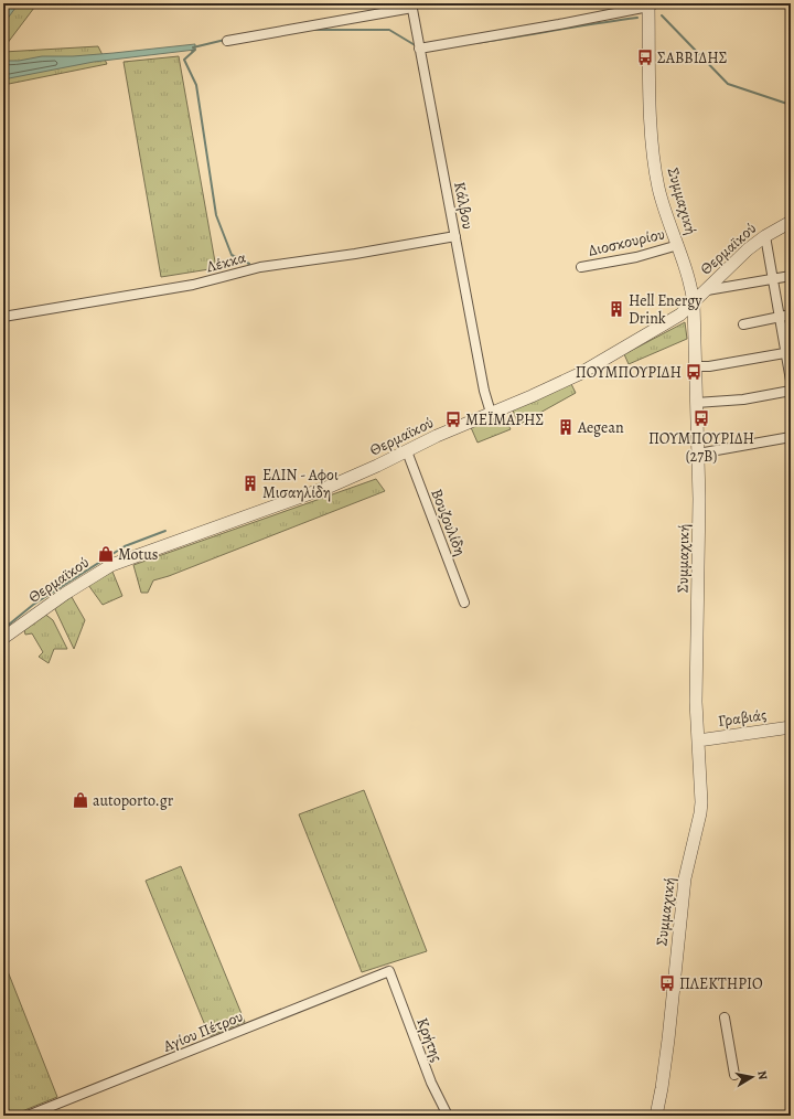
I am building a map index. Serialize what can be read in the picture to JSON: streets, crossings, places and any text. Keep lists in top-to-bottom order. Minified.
{"streets":{"street":["Συμμαχική","Κάλβου","Διοσκουρίου","Θερμαϊκού","Λέκκα","Βουζουλίδη","Γραβιάς","Αγίου Πέτρου","Κρήτης"]},"crossings":[["Συμμαχική","Διοσκουρίου"],["Συμμαχική","Θερμαϊκού"],["Συμμαχική","Γραβιάς"],["Κάλβου","Θερμαϊκού"],["Κάλβου","Λέκκα"],["Θερμαϊκού","Βουζουλίδη"],["Αγίου Πέτρου","Κρήτης"]],"places":{"bus stop":["ΣΑΒΒΙΔΗΣ","ΠΟΥΜΠΟΥΡΙΔΗ","ΠΟΥΜΠΟΥΡΙΔΗ (27Β)","ΜΕΪΜΑΡΗΣ","ΠΛΕΚΤΗΡΙΟ"],"building":["Hell Energy Drink","Aegean","ΕΛΙΝ - Αφοι Μισαηλίδη"],"shop":["Motus","autoporto.gr"]},"north":"right"}
